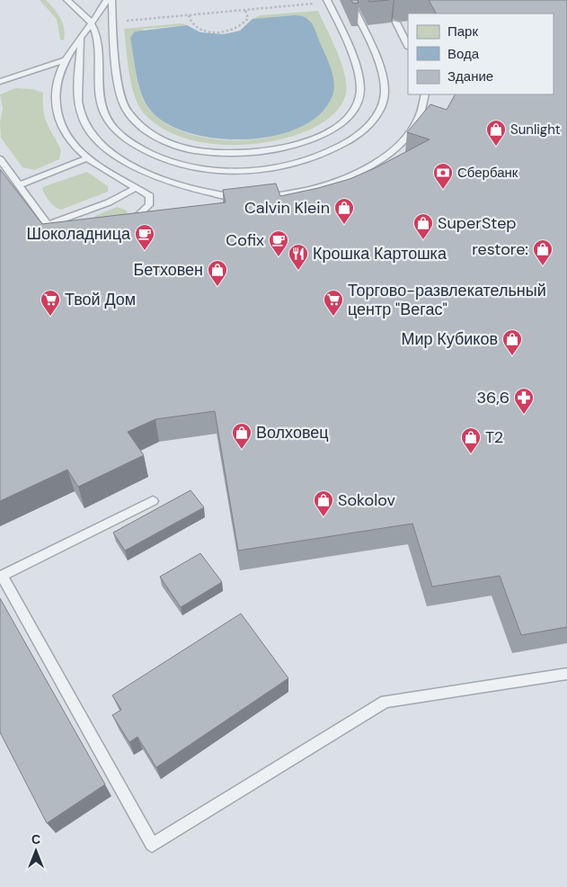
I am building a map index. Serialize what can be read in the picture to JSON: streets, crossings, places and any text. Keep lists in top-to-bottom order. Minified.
{"places":{"shop":["Sunlight","Calvin Klein","SuperStep","restore:","Бетховен","Мир Кубиков","Волховец","T2","Sokolov"],"bank":["Сбербанк"],"cafe":["Шоколадница","Cofix"],"restaurant":["Крошка Картошка"],"supermarket":["Твой Дом","Торгово-развлекательный центр \"Вегас\""],"pharmacy":["36,6"]},"legend":["Парк","Вода","Здание"],"north":"top"}
